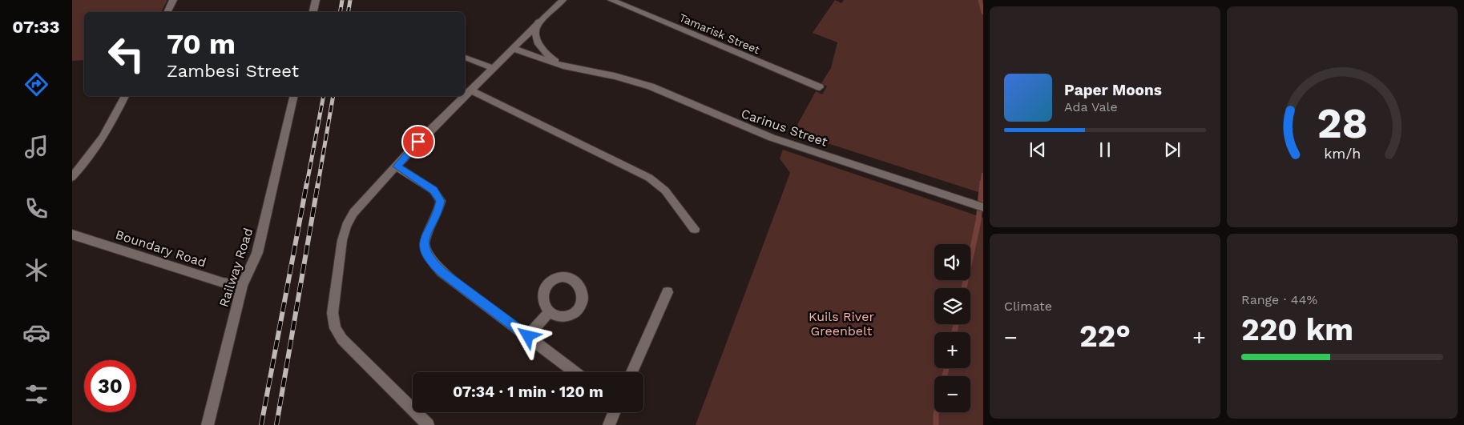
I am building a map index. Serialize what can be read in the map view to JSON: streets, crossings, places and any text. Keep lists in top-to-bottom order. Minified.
{"streets":{"street":["Tamarisk Street","Carinus Street","Boundary Road","Railway Road"]},"crossings":[["Boundary Road","Railway Road"]],"parks":["Kuils River Greenbelt"],"page":{"tabs":"07:33","turn":["70 m","Zambesi Street"],"song":["Paper Moons","Ada Vale"],"tile":["Climate",["Range · 44%","220 km"]],"map_buttons":["+","−"],"heat":["−","22°","+"],"limit":"30","trip":"07:34 · 1 min · 120 m","gauge":["28","km/h"]}}
